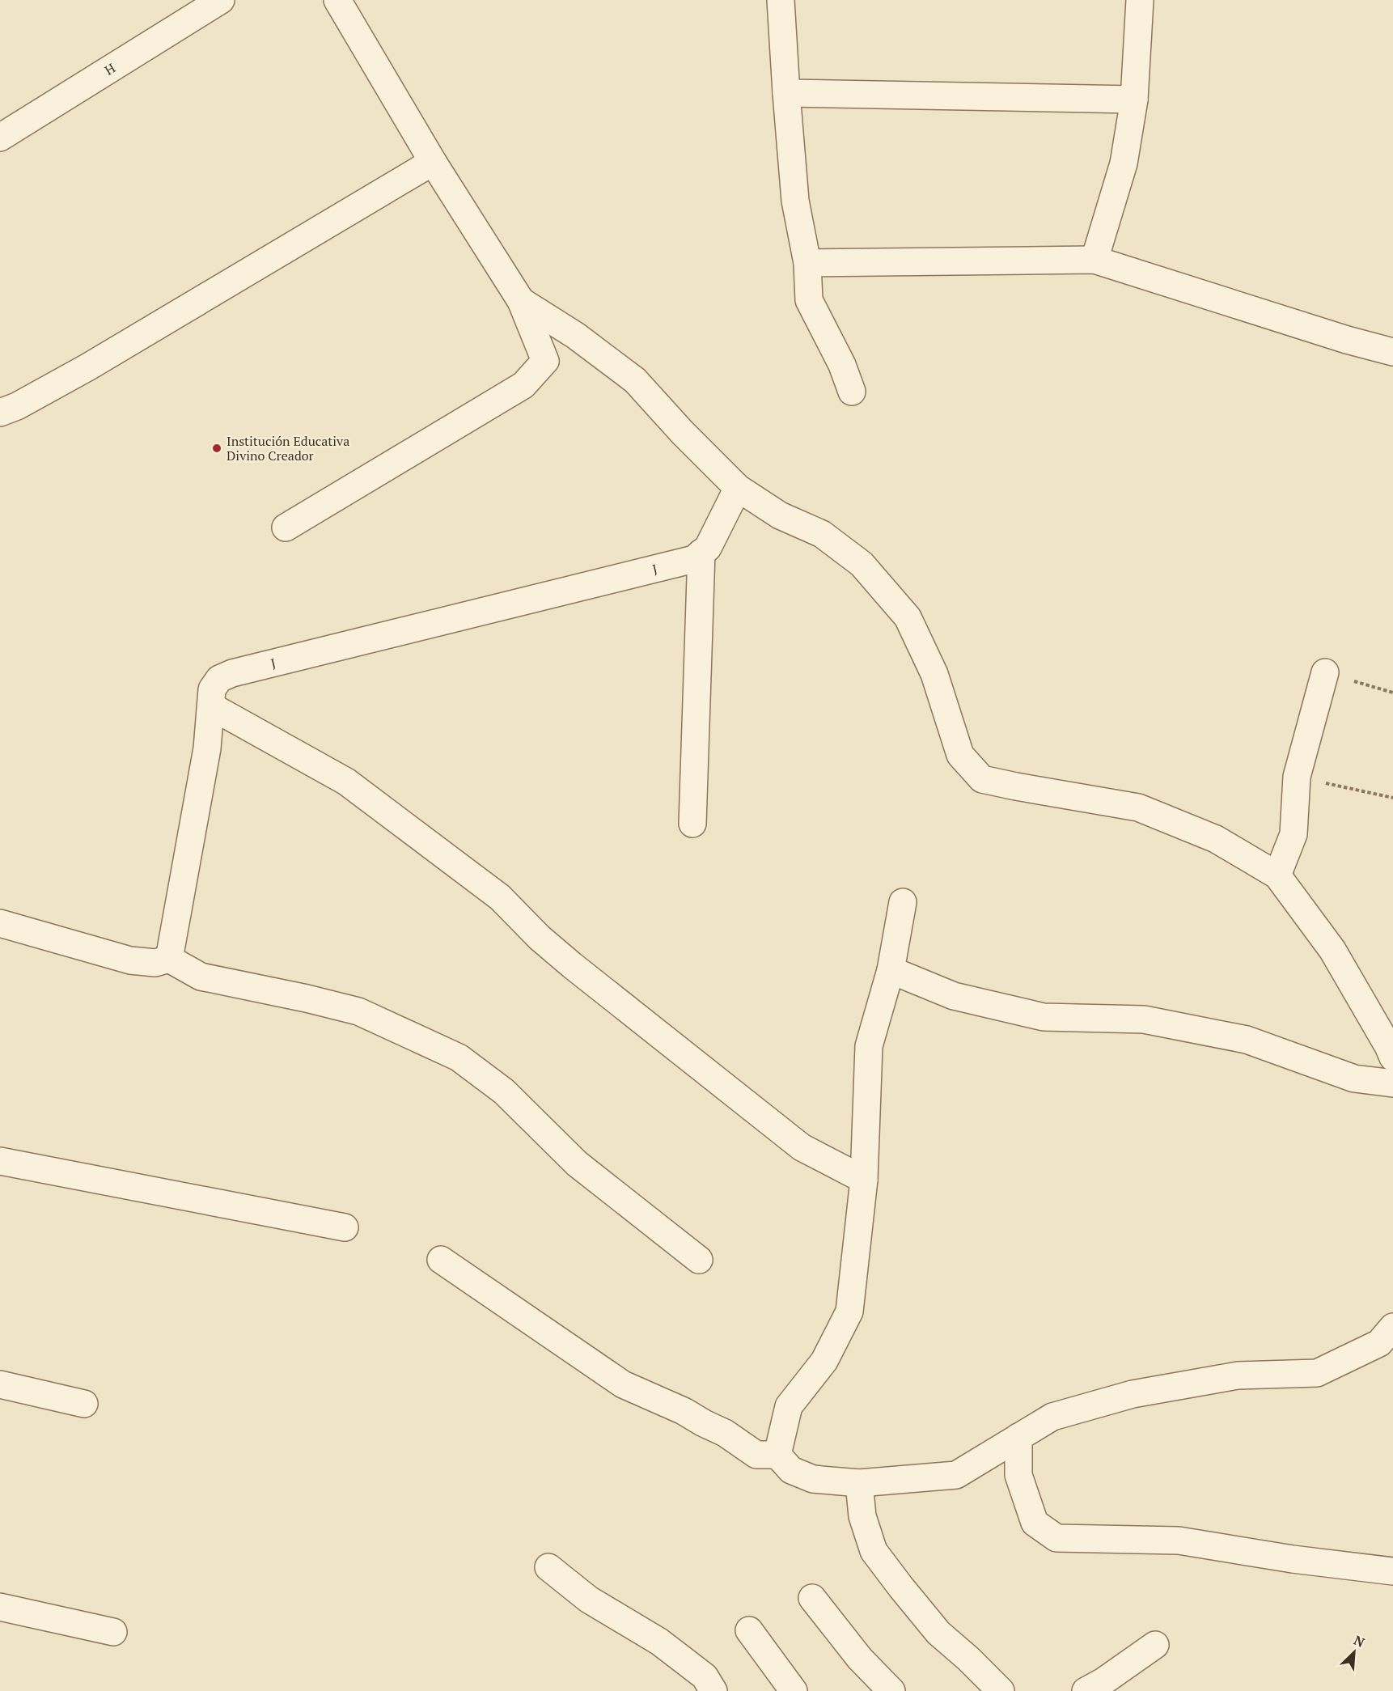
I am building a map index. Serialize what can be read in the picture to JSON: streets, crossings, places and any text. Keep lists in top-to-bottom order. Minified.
{"streets":{"street":["H","J"]},"places":["Institución Educativa Divino Creador"],"north":"top right"}
